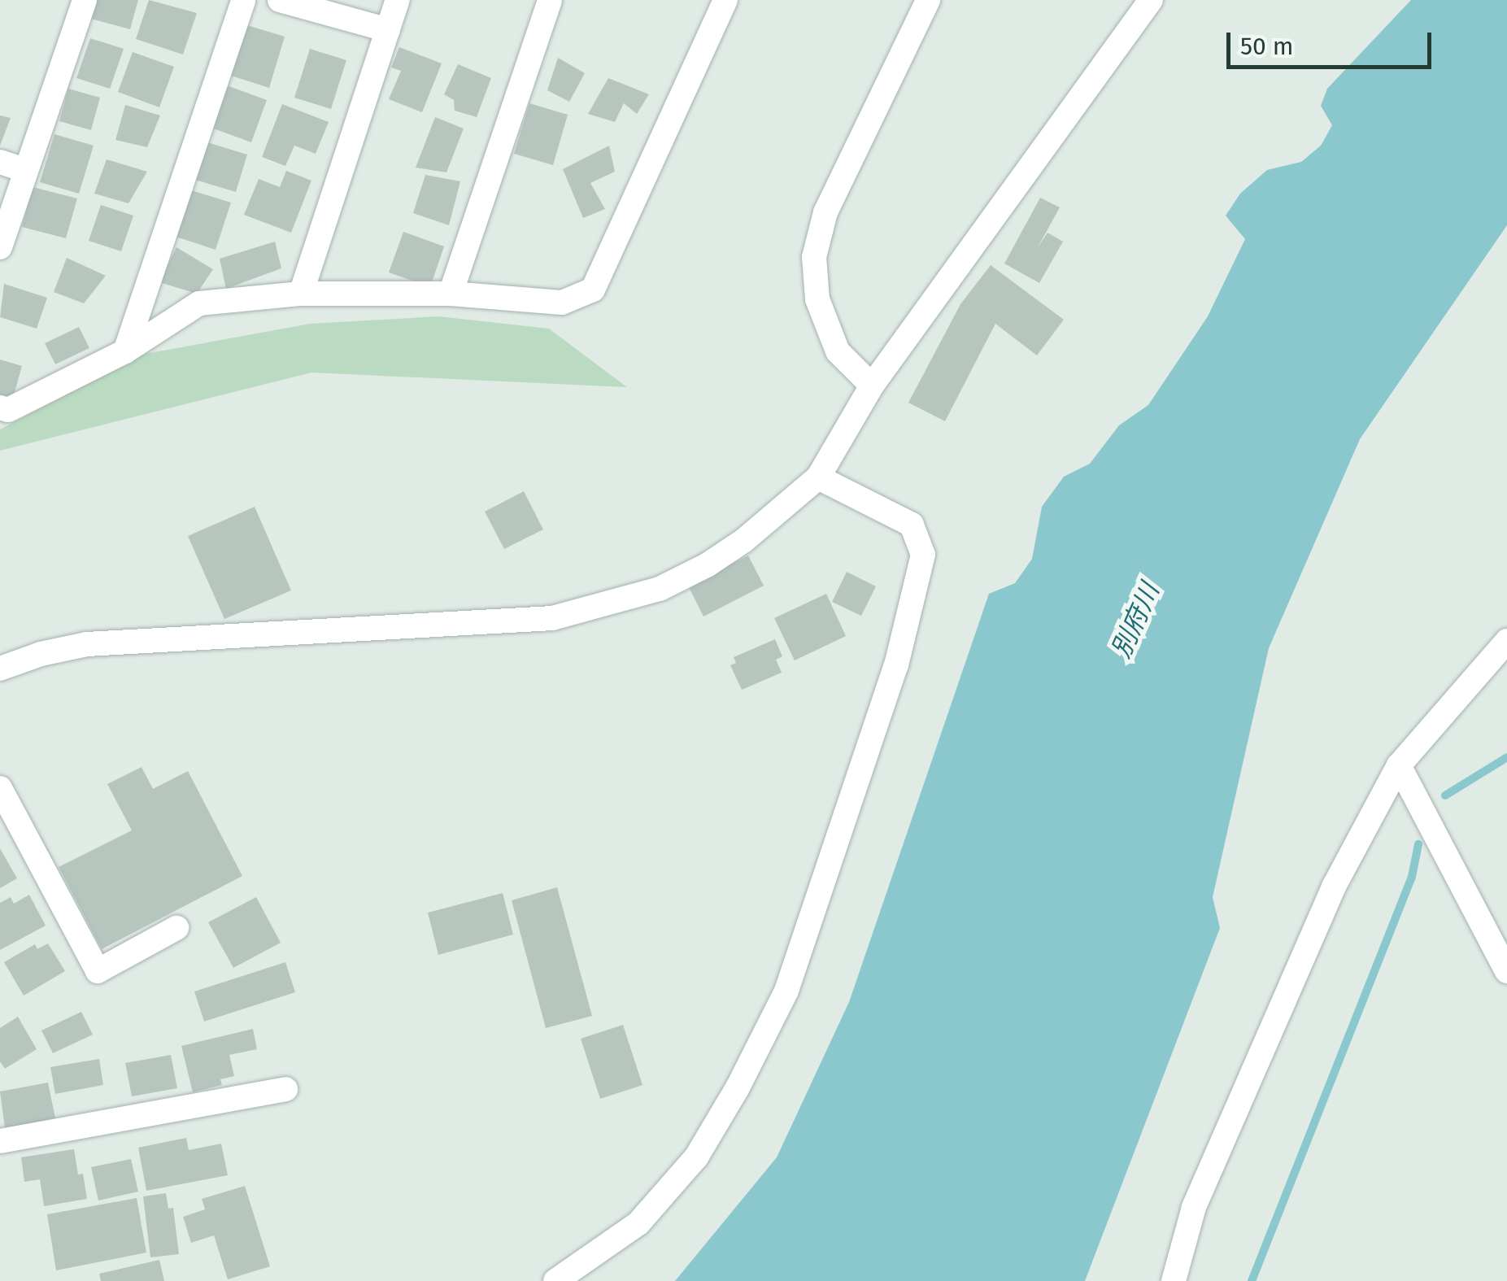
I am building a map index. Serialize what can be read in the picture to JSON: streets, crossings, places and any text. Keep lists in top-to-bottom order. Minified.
{"water":["別府川"],"scale_bar":"50 m"}
